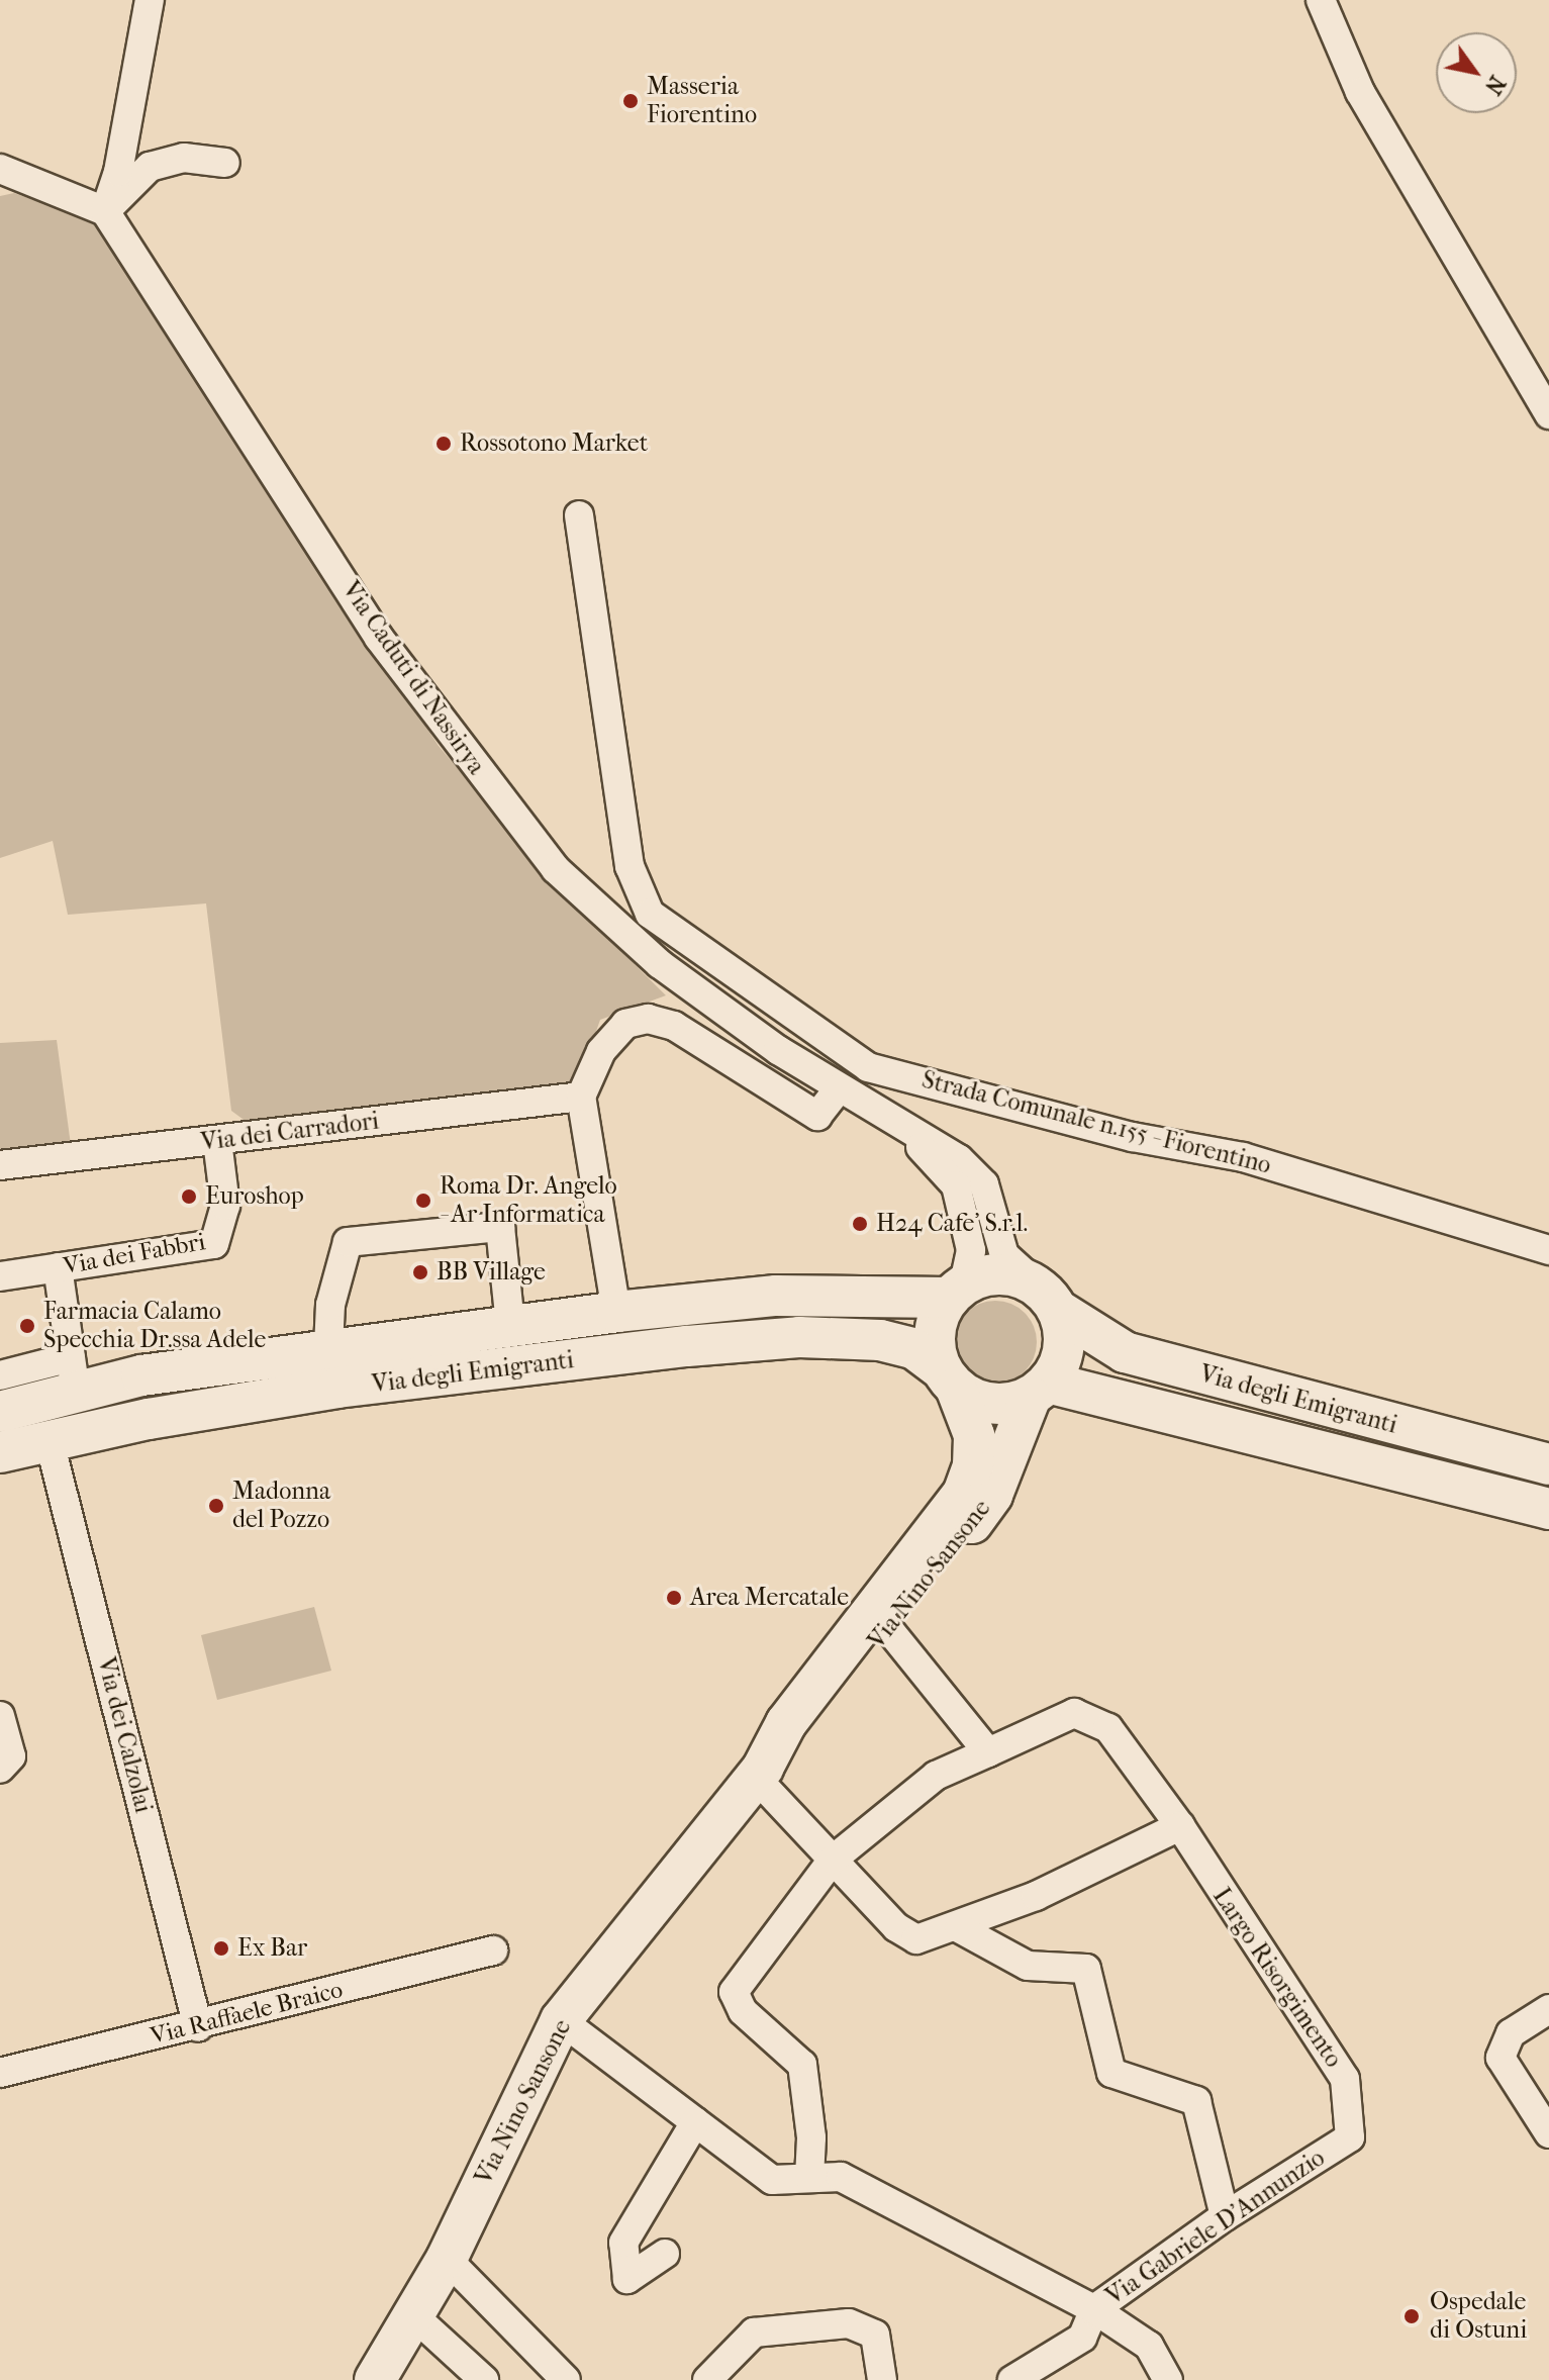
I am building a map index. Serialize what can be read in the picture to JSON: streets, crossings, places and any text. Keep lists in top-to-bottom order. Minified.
{"streets":{"main road":["Via degli Emigranti","Via Nino Sansone"],"street":["Via Caduti di Nassirya","Strada Comunale n.155 - Fiorentino","Via dei Carradori","Via dei Fabbri","Via dei Calzolai","Largo Risorgimento","Via Raffaele Braico","Via Gabriele D'Annunzio"]},"crossings":[["Via Caduti di Nassirya","Via degli Emigranti"],["Via Caduti di Nassirya","Via Nino Sansone"],["Via dei Carradori","Via dei Fabbri"],["Via degli Emigranti","Via Nino Sansone"],["Via degli Emigranti","Via dei Calzolai"],["Via dei Calzolai","Via Raffaele Braico"],["Largo Risorgimento","Via Gabriele D'Annunzio"]],"places":["Masseria Fiorentino","Rossotono Market","Euroshop","Roma Dr. Angelo - Ar Informatica","H24 Cafe' S.r.l.","BB Village","Farmacia Calamo Specchia Dr.ssa Adele","Madonna del Pozzo","Area Mercatale","Ex Bar","Ospedale di Ostuni"],"north":"bottom right"}
